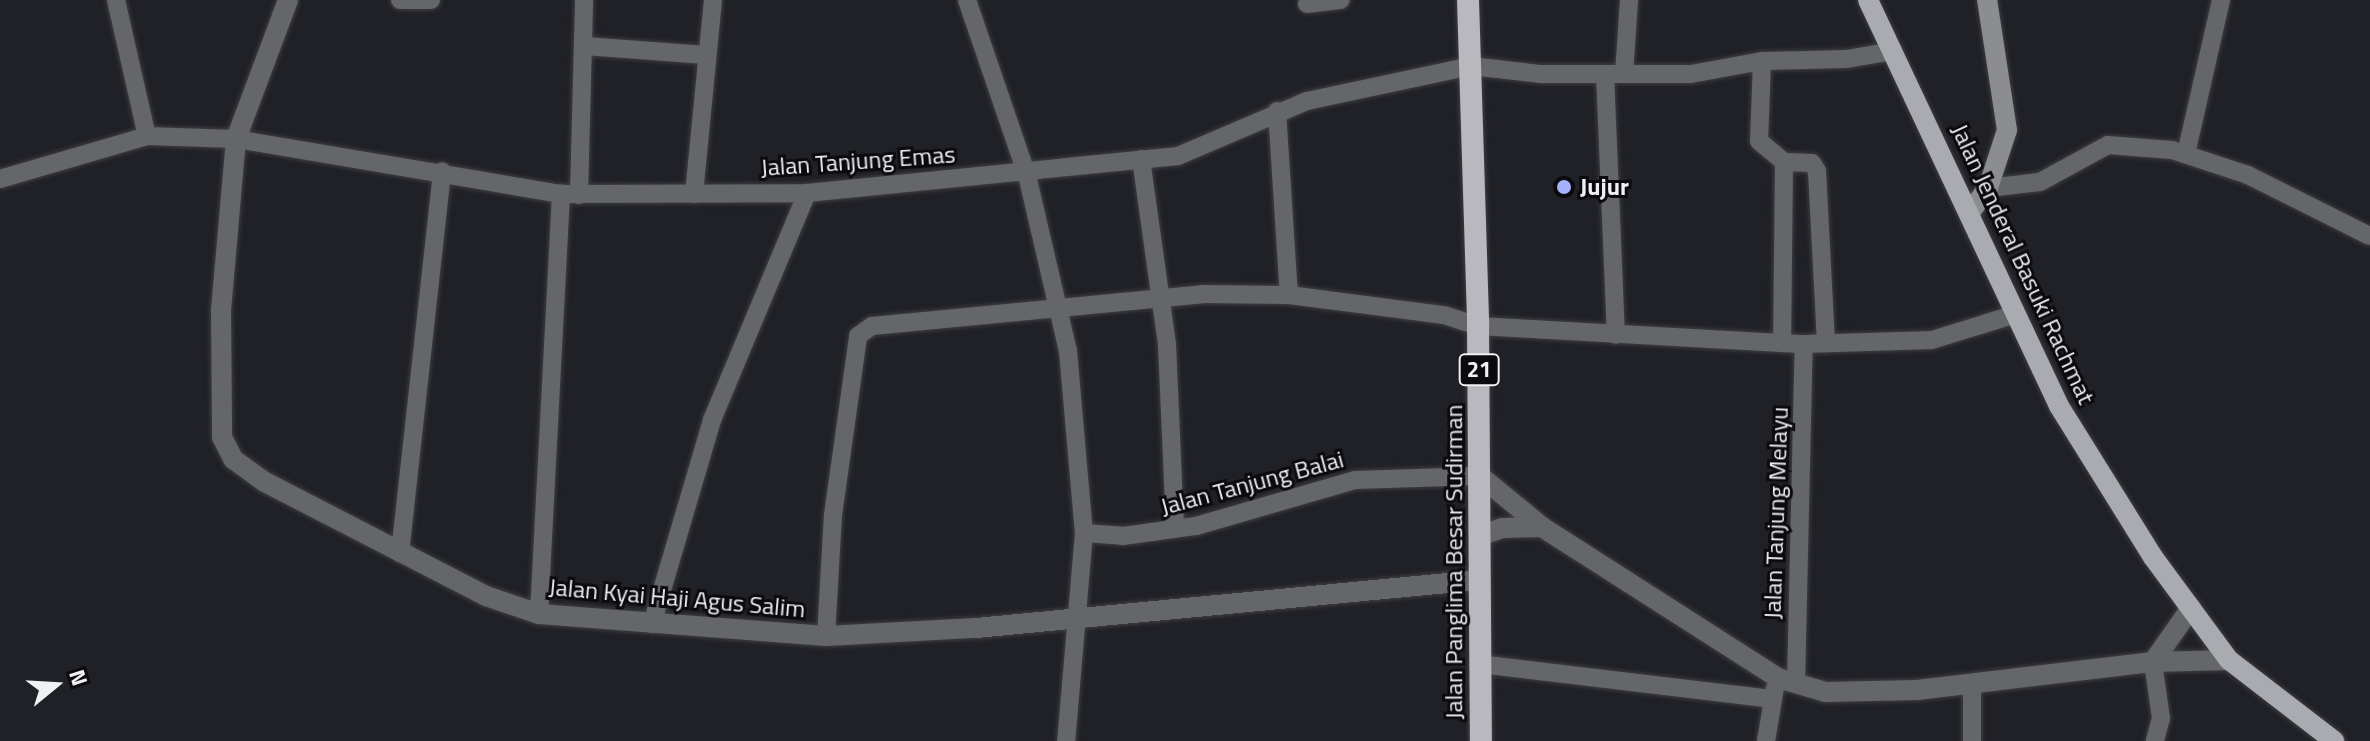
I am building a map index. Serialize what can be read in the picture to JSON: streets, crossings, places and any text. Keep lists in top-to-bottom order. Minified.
{"streets":{"highway":["21","Jalan Panglima Besar Sudirman"],"main road":["Jalan Jenderal Basuki Rachmat"],"street":["Jalan Tanjung Emas","Jalan Tanjung Balai","Jalan Tanjung Melayu","Jalan Kyai Haji Agus Salim"]},"crossings":[["Jalan Tanjung Emas","Jalan Jenderal Basuki Rachmat"],["Jalan Tanjung Emas","Jalan Panglima Besar Sudirman"],["Jalan Tanjung Emas","Jalan Kyai Haji Agus Salim"],["Jalan Tanjung Balai","Jalan Panglima Besar Sudirman"],["Jalan Panglima Besar Sudirman","Jalan Kyai Haji Agus Salim"]],"places":["Jujur"],"north":"right"}
